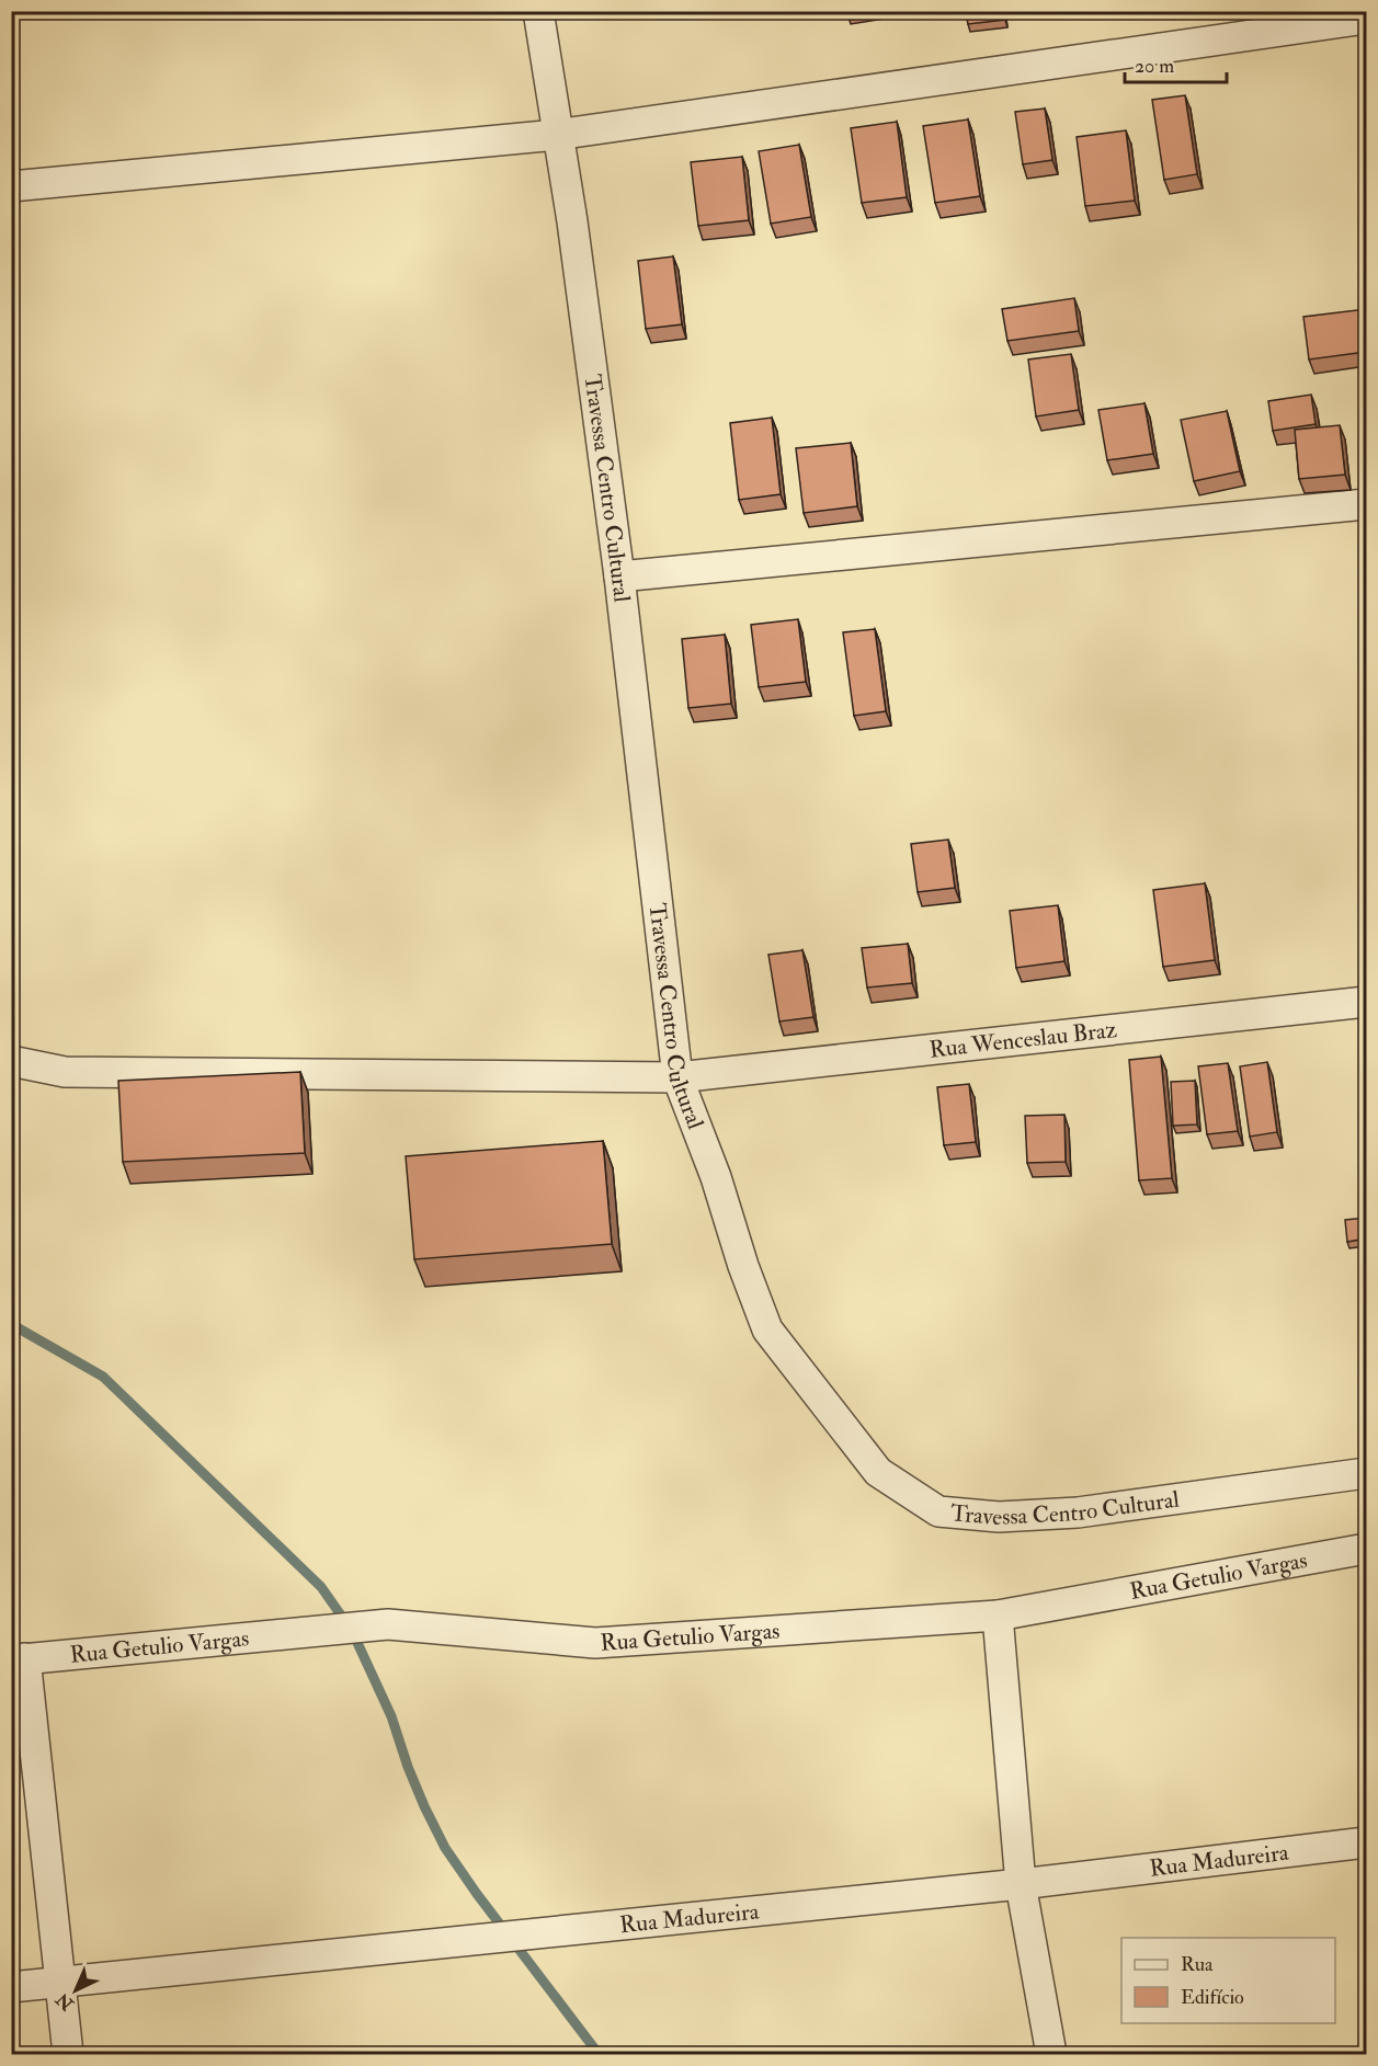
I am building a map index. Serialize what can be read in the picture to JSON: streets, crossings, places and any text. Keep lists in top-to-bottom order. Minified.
{"streets":{"street":["Travessa Centro Cultural","Rua Wenceslau Braz","Rua Getulio Vargas","Rua Madureira"]},"crossings":[["Travessa Centro Cultural","Rua Wenceslau Braz"]],"legend":["Rua","Edifício"],"scale_bar":"20 m","north":"bottom left"}
